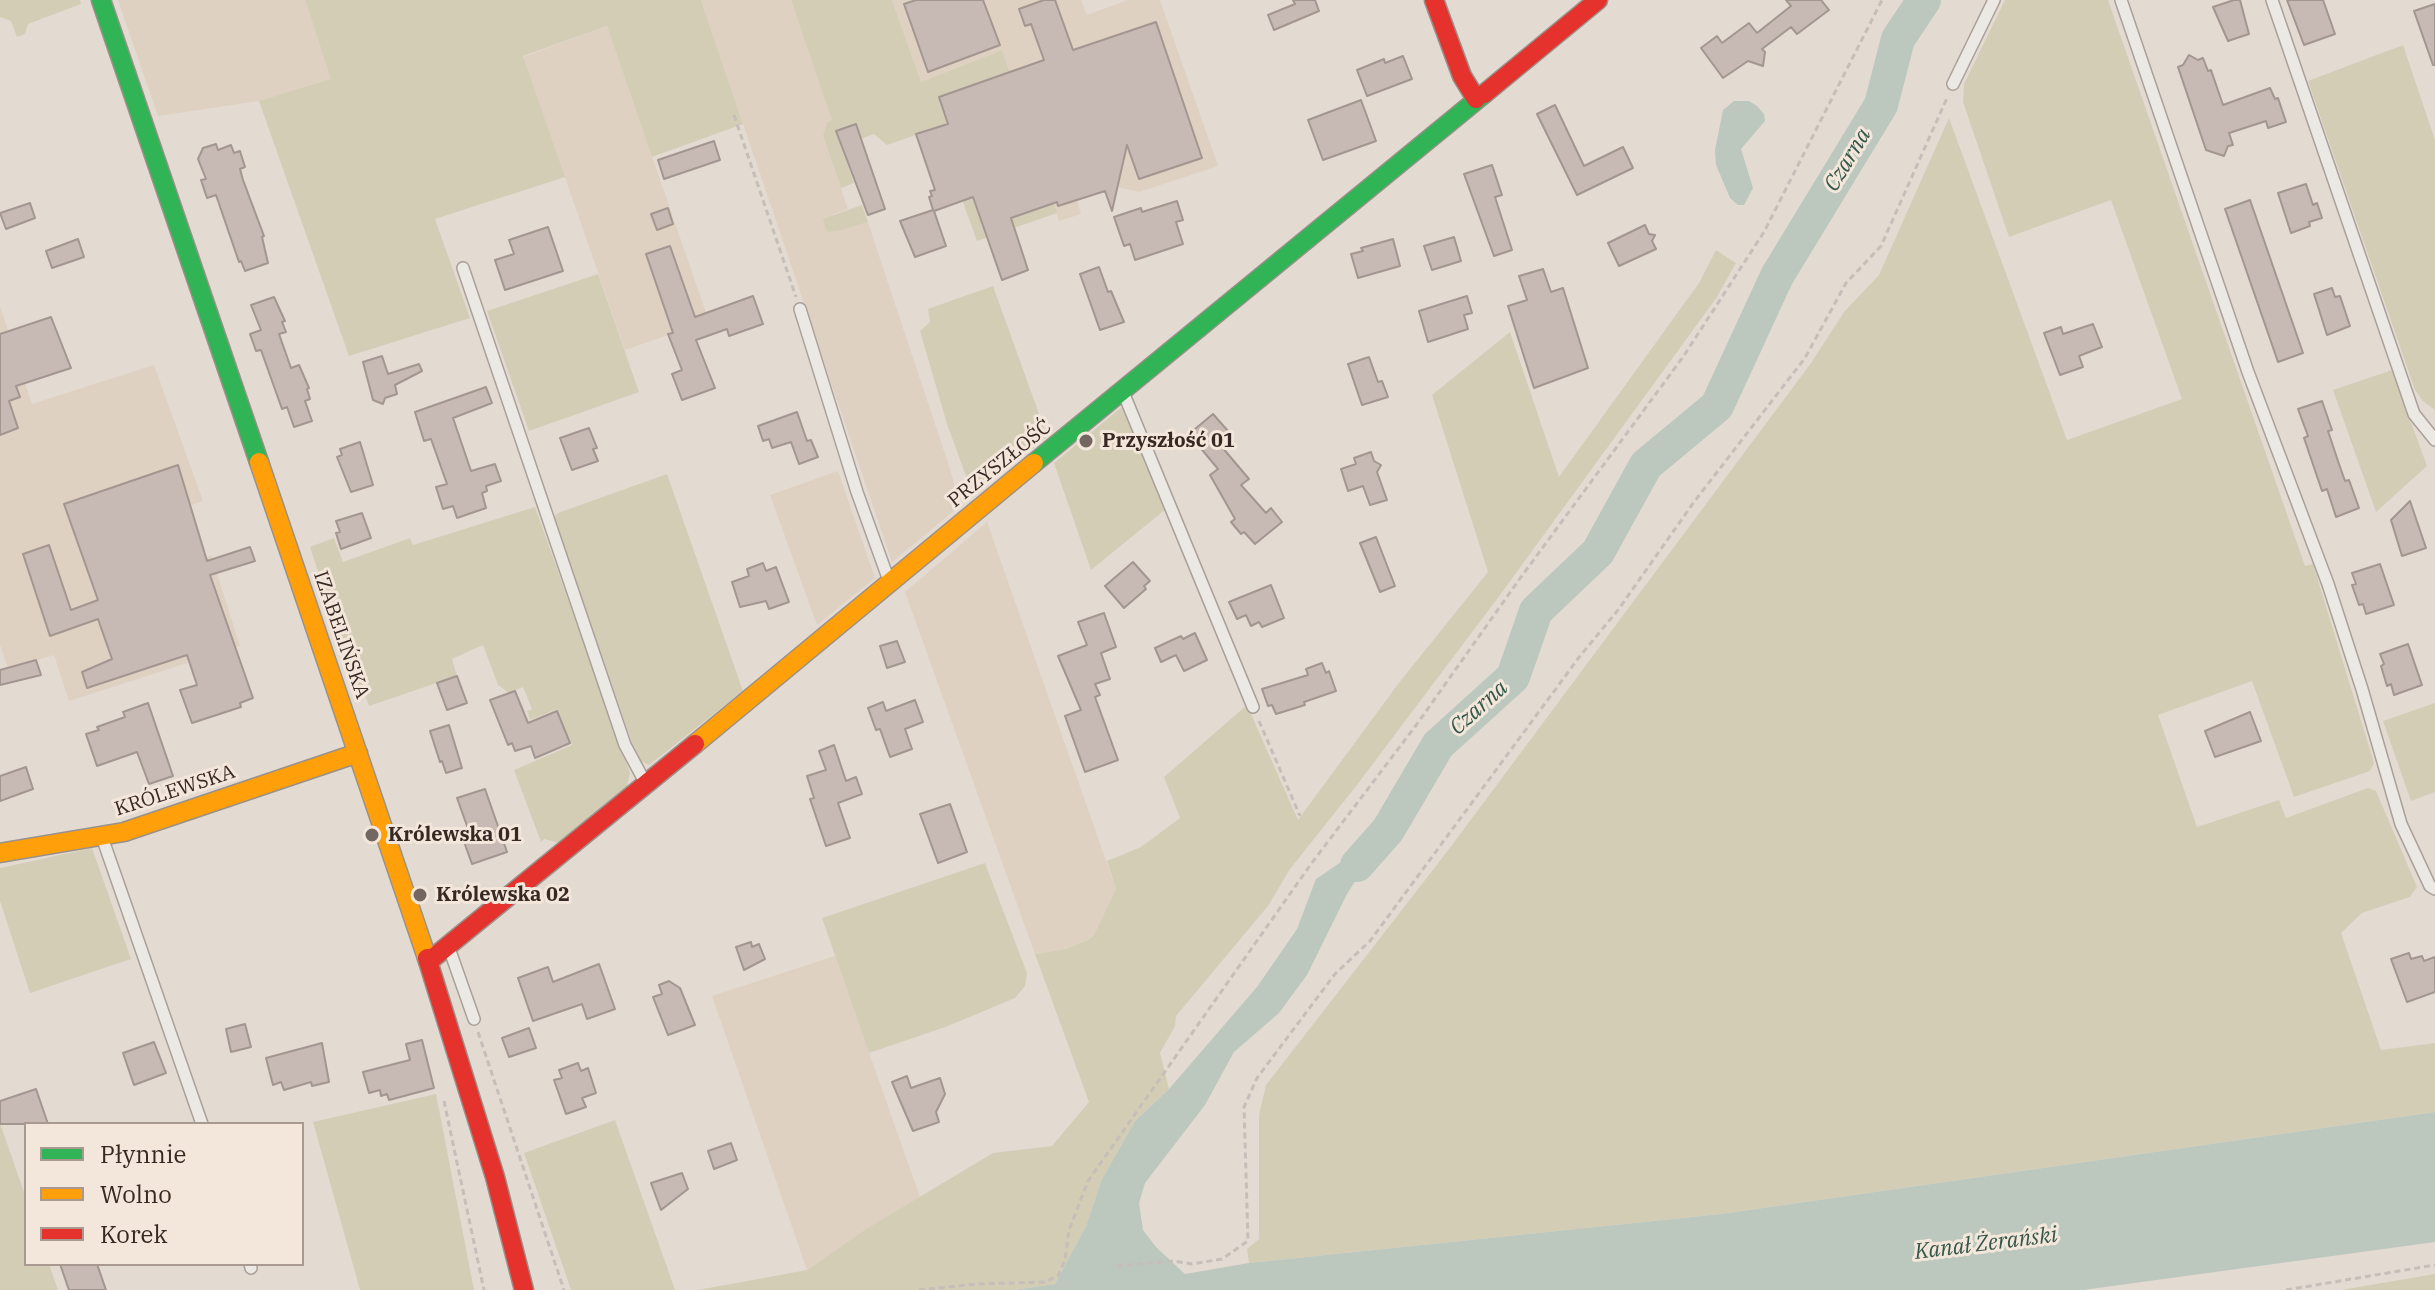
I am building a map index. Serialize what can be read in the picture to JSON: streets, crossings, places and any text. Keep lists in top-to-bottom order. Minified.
{"streets":{"street":["PRZYSZŁOŚĆ","IZABELIŃSKA","KRÓLEWSKA"]},"crossings":[["PRZYSZŁOŚĆ","IZABELIŃSKA"],["IZABELIŃSKA","KRÓLEWSKA"]],"water":["Czarna","Kanał Żerański"],"places":["Przyszłość 01","Królewska 01","Królewska 02"],"legend":["Płynnie","Wolno","Korek"]}
